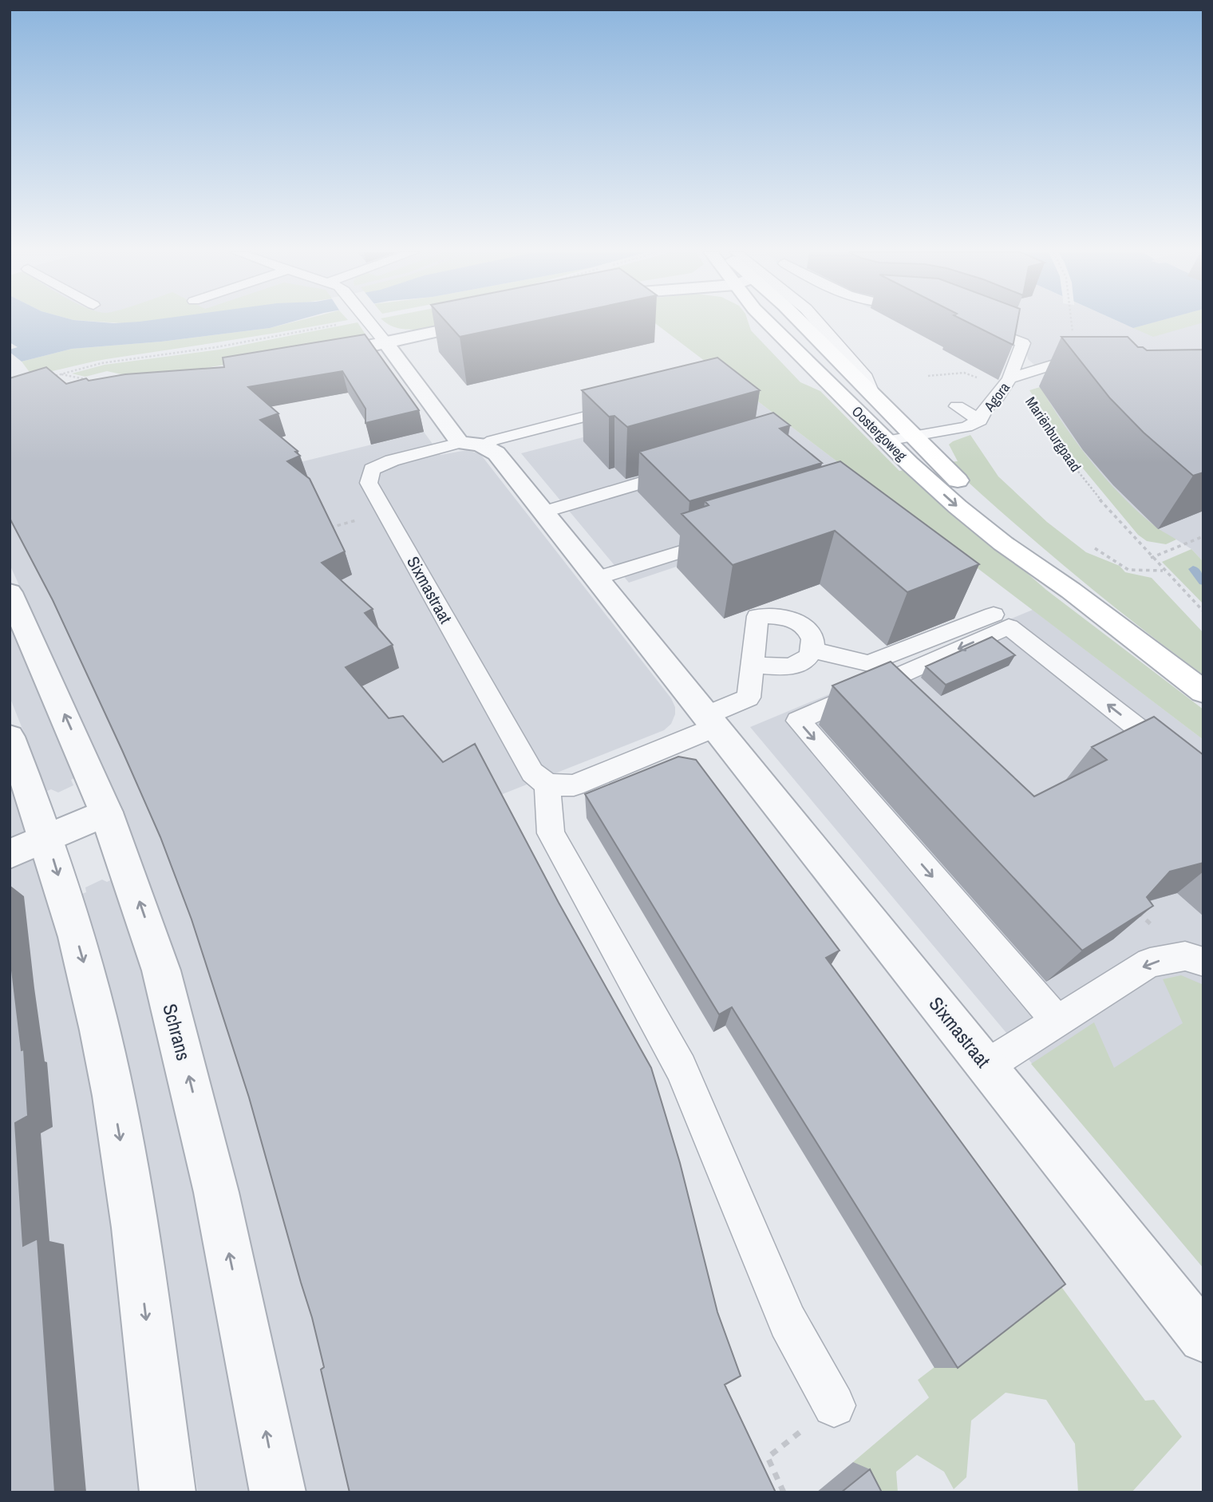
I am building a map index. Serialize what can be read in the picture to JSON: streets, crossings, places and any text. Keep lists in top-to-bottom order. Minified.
{"streets":{"main road":["Oostergoweg"],"street":["Sixmastraat","Schrans"],"lane":["Agora"],"path":["Mariënburgpaad"]},"crossings":[["Agora","Oostergoweg"]]}
